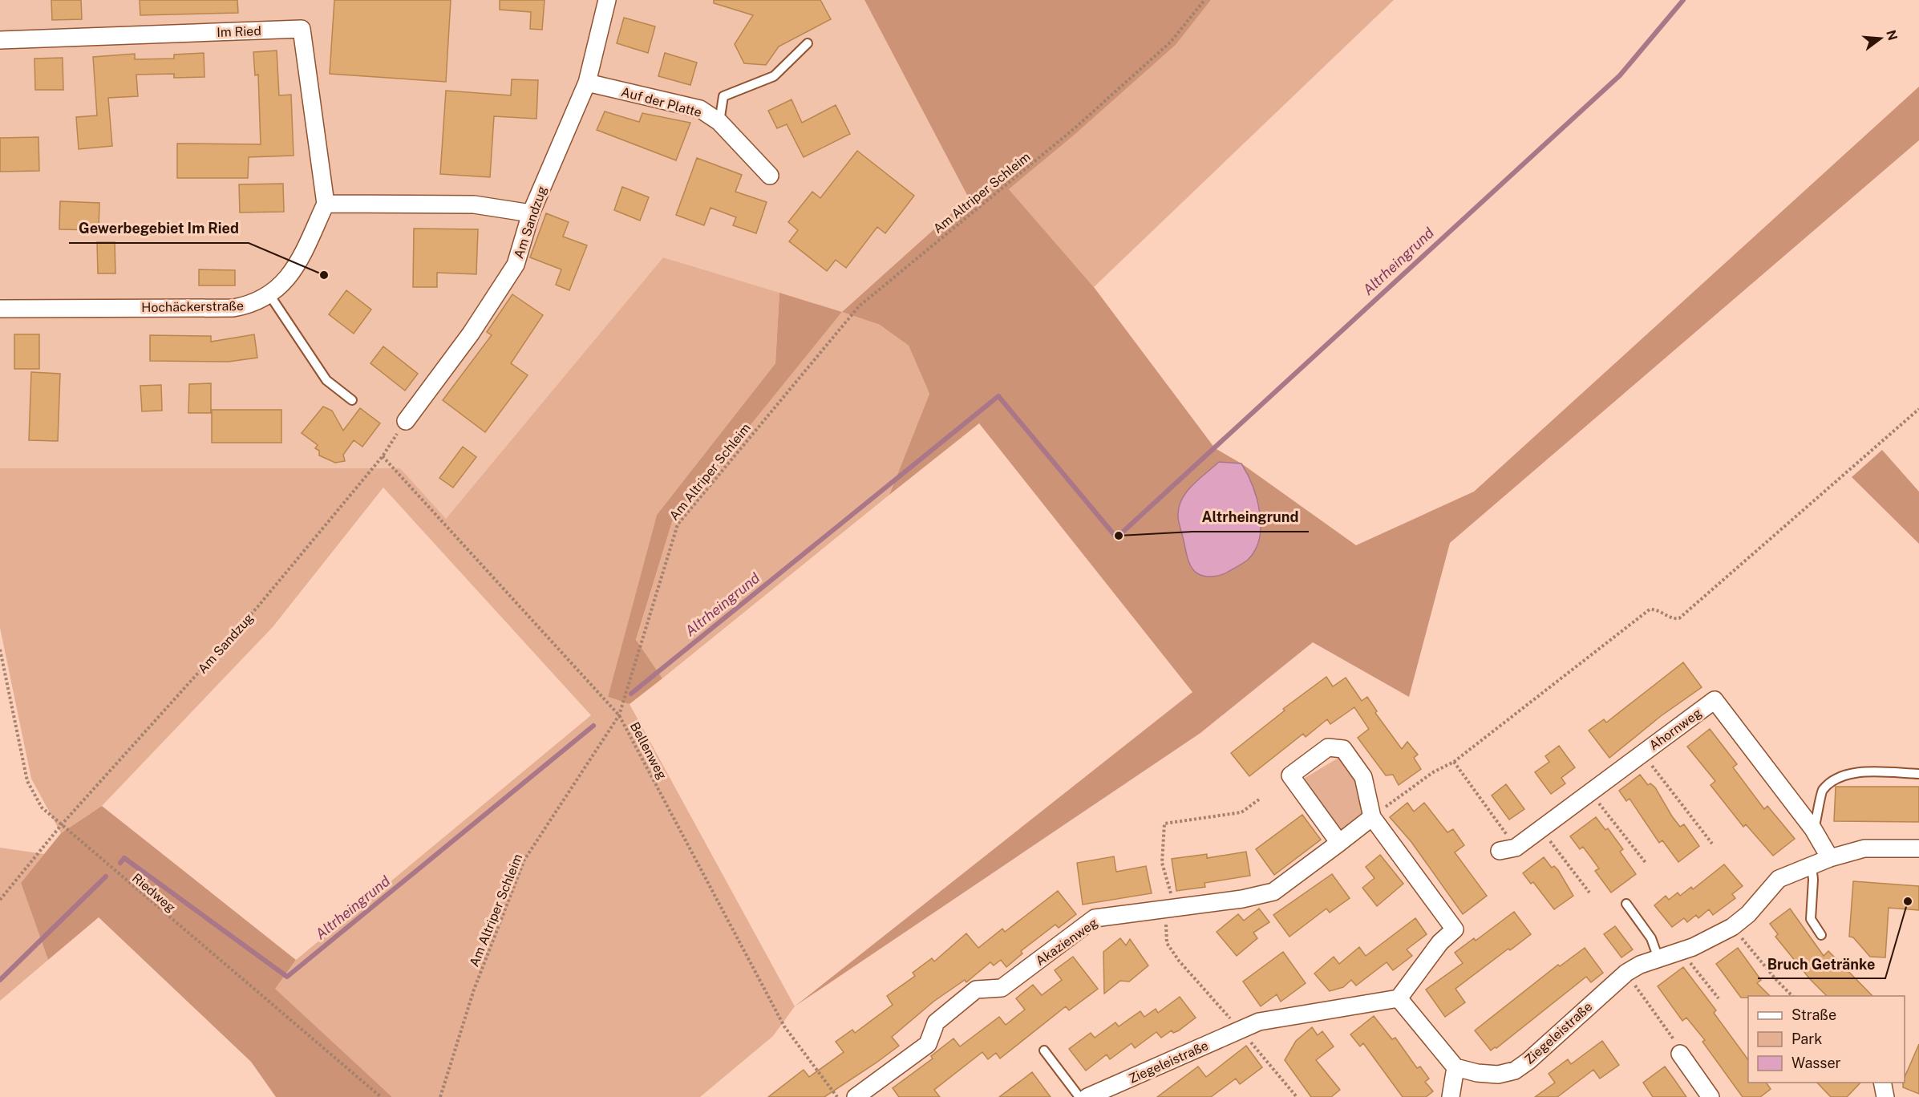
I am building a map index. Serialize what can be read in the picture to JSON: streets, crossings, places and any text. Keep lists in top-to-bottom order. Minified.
{"streets":{"street":["Im Ried","Auf der Platte","Am Sandzug","Hochäckerstraße","Ahornweg","Akazienweg","Ziegeleistraße"],"path":["Am Altriper Schleim","Bellenweg","Riedweg"]},"crossings":[["Im Ried","Hochäckerstraße"],["Auf der Platte","Am Sandzug"],["Am Altriper Schleim","Bellenweg"],["Am Sandzug","Bellenweg"],["Am Sandzug","Riedweg"],["Ahornweg","Ziegeleistraße"]],"water":["Altrheingrund"],"places":["Gewerbegebiet Im Ried","Altrheingrund","Bruch Getränke"],"legend":["Straße","Park","Wasser"],"north":"right"}
